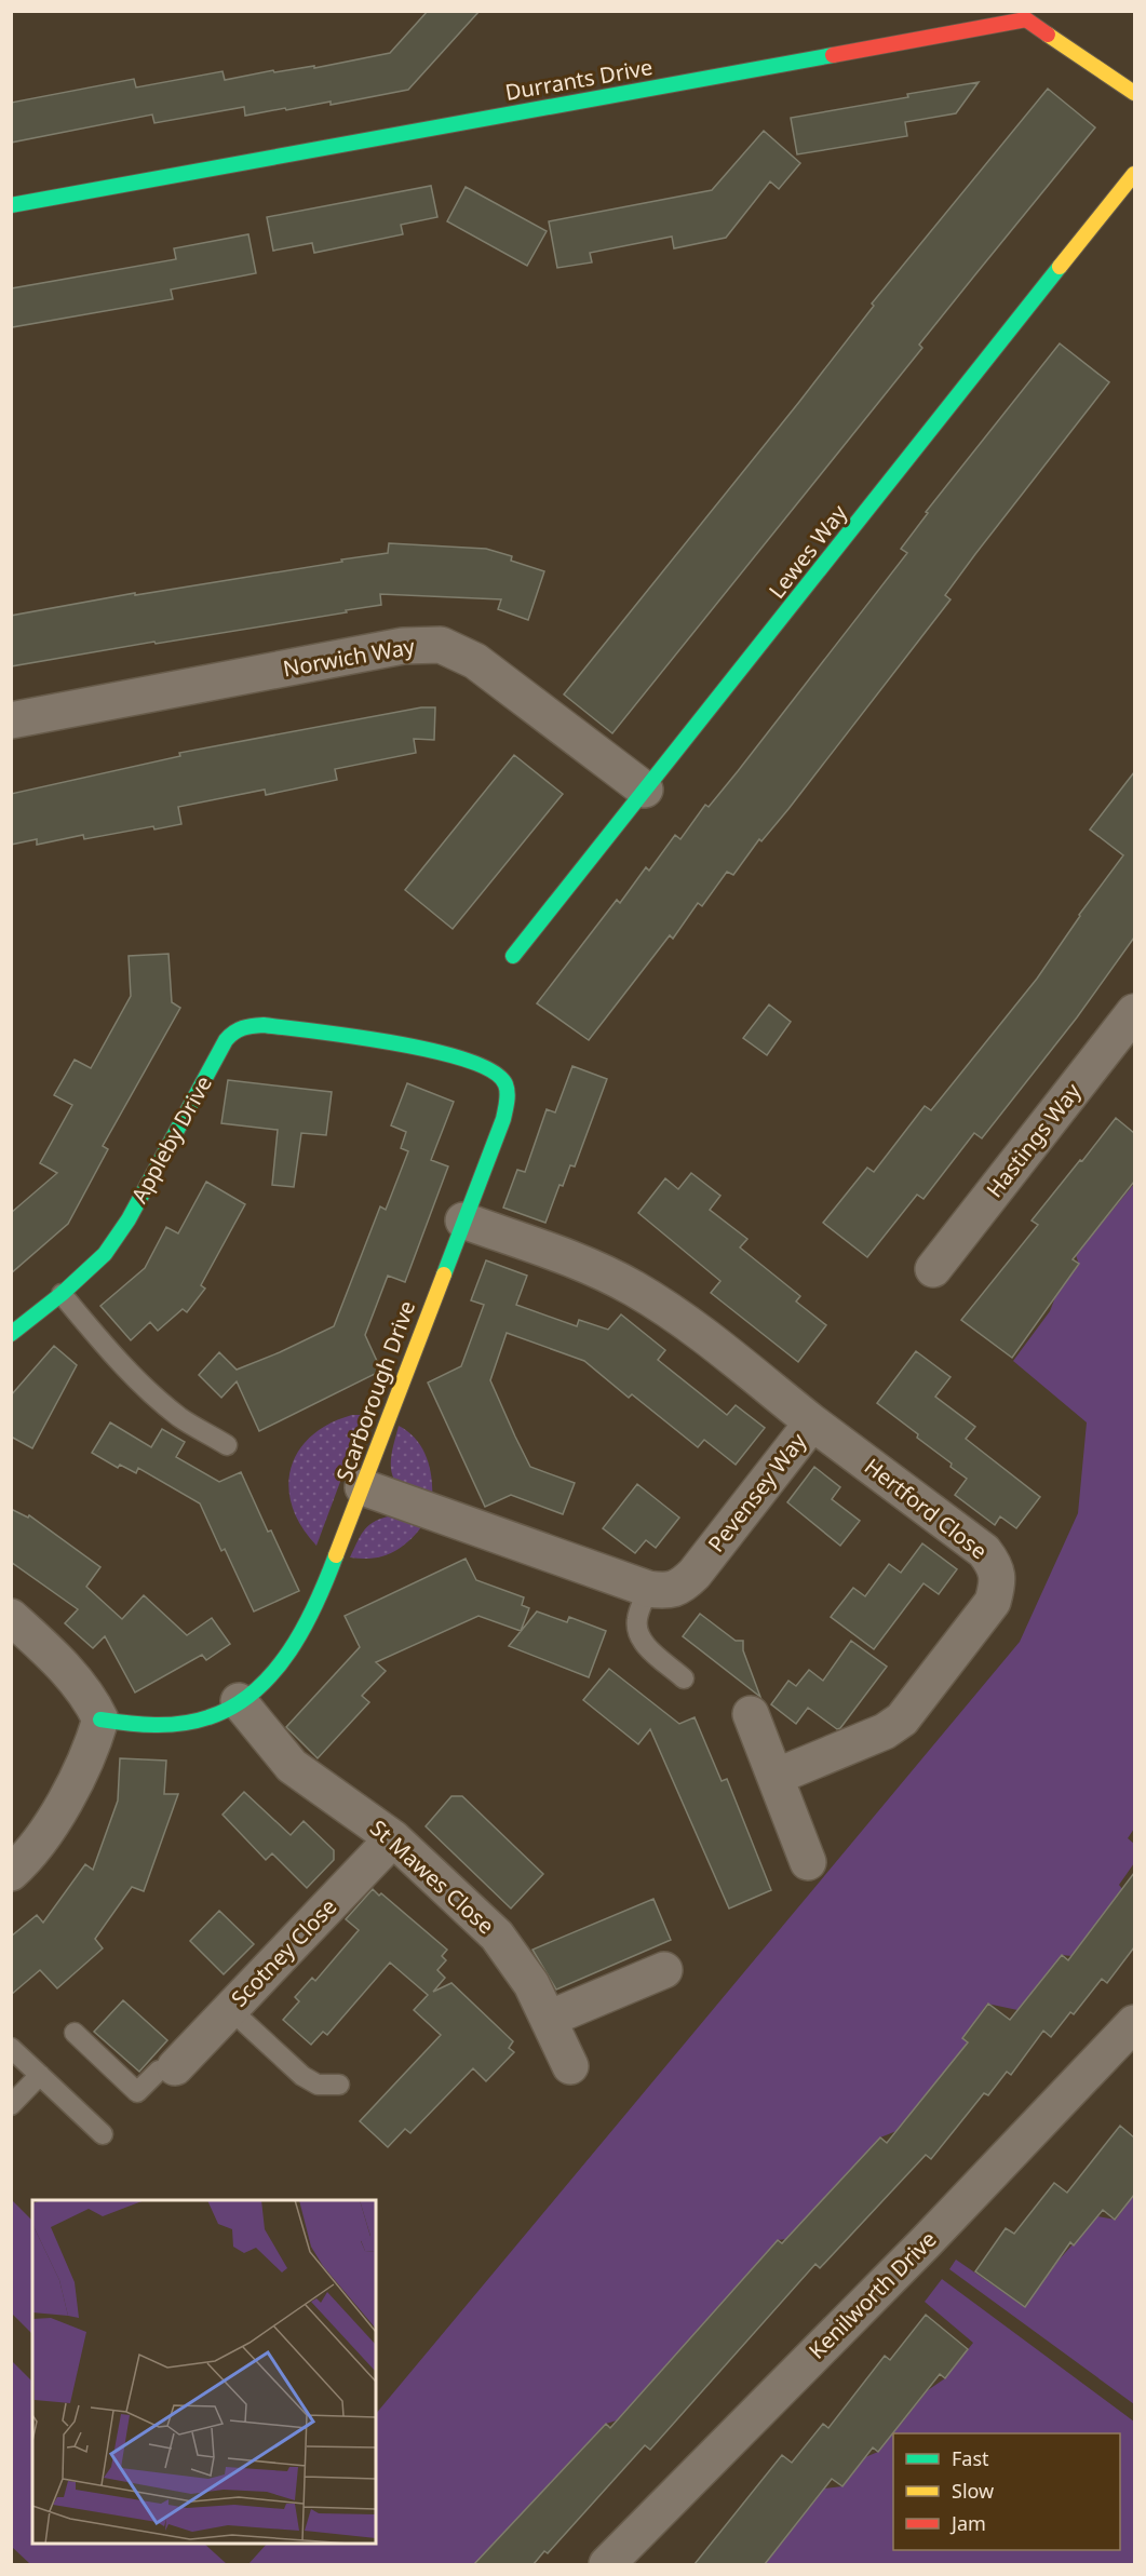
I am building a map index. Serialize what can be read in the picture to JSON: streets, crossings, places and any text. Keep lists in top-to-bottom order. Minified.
{"streets":{"street":["Durrants Drive","Lewes Way","Norwich Way","Appleby Drive","Hastings Way","Scarborough Drive","Pevensey Way","Hertford Close","St Mawes Close","Scotney Close","Kenilworth Drive"]},"crossings":[["Lewes Way","Norwich Way"],["Appleby Drive","Scarborough Drive"],["Scarborough Drive","Pevensey Way"],["Scarborough Drive","St Mawes Close"],["Pevensey Way","Hertford Close"],["St Mawes Close","Scotney Close"]],"legend":["Fast","Slow","Jam"]}
